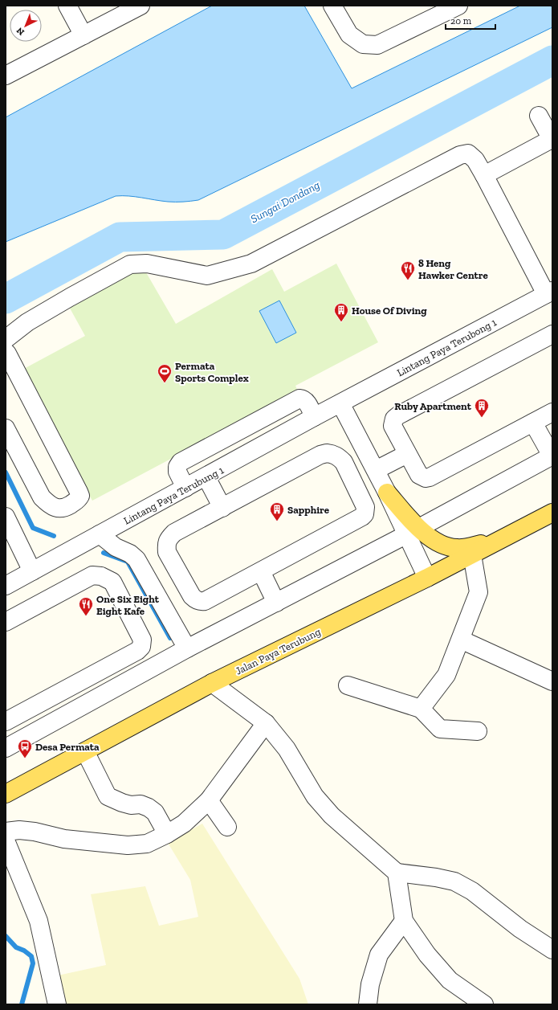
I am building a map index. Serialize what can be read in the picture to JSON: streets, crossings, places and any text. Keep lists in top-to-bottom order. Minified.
{"streets":{"main road":["Jalan Paya Terubung"],"street":["Lintang Paya Terubong 1","Lintang Paya Terubung 1"]},"crossings":[["Lintang Paya Terubong 1","Lintang Paya Terubung 1"]],"water":["Sungai Dondang"],"places":{"restaurant":["8 Heng Hawker Centre","One Six Eight Eight Kafe"],"building":["House Of Diving","Ruby Apartment","Sapphire"],"sports":["Permata Sports Complex"],"bus stop":["Desa Permata"]},"scale_bar":"20 m","north":"bottom left"}
